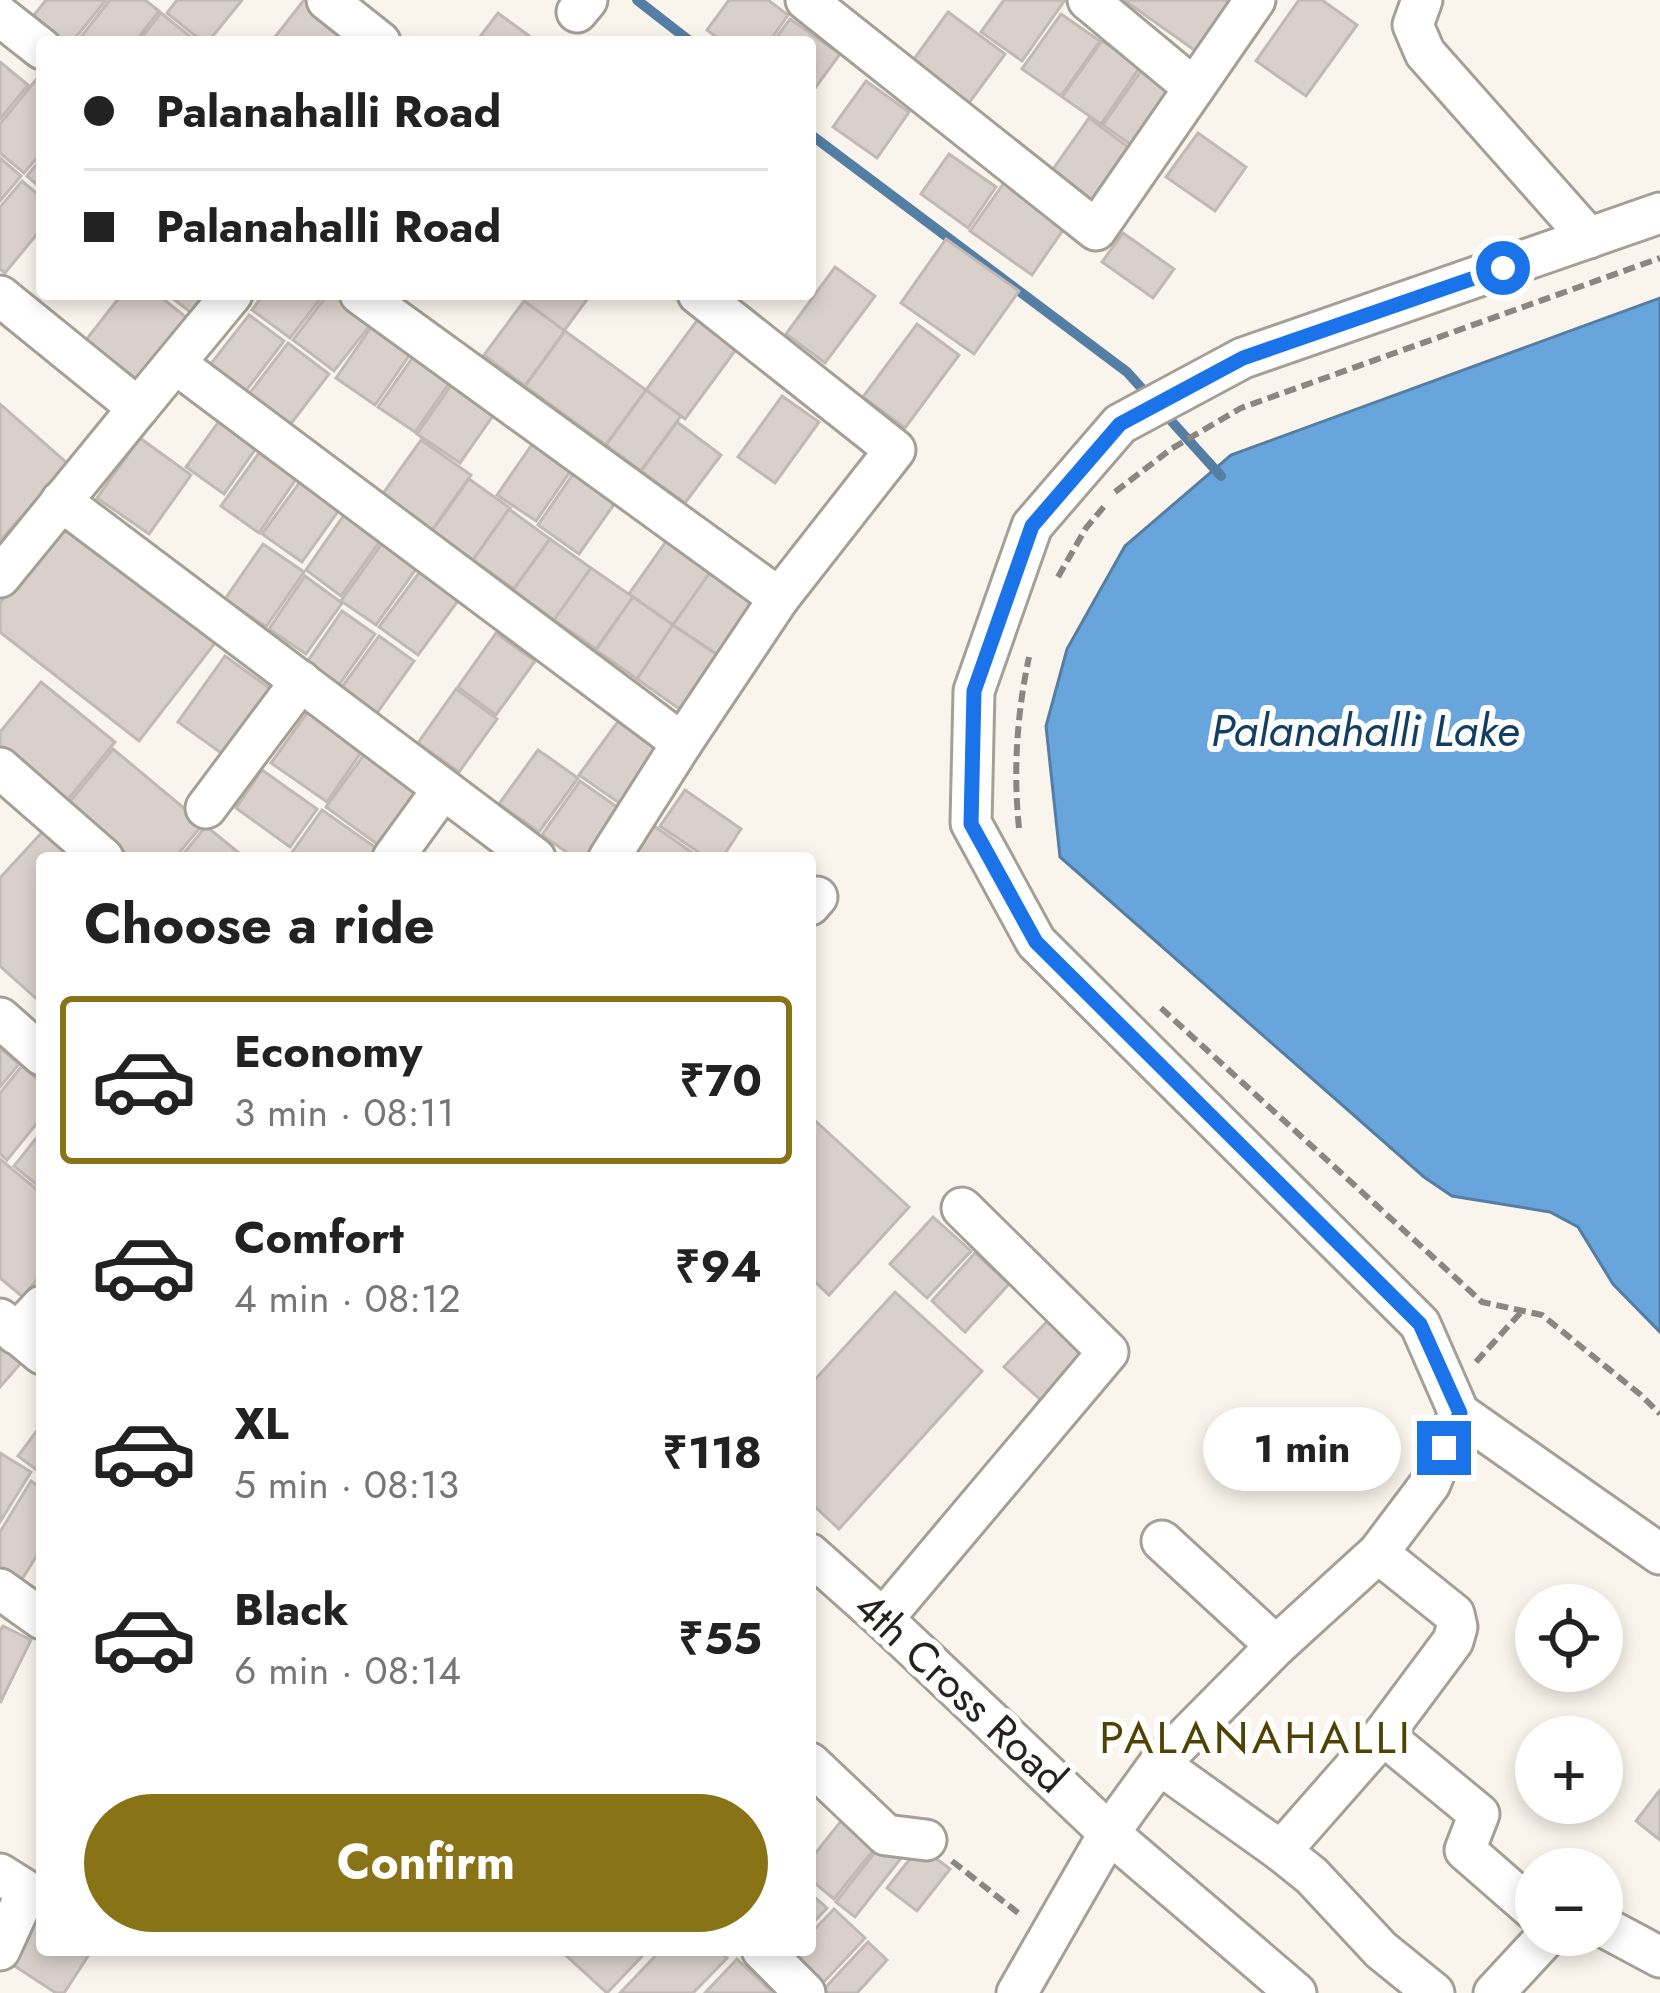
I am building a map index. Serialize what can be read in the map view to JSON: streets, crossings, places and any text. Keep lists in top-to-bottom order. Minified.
{"streets":{"street":["4th Cross Road"]},"districts":["PALANAHALLI"],"water":["Palanahalli Lake"],"page":{"banner":["Palanahalli Road","Palanahalli Road"],"heading":"Choose a ride","list":[{"name":"Economy","note":"3 min · 08:11","value":"₹70"},{"name":"Comfort","note":"4 min · 08:12","value":"₹94"},{"name":"XL","note":"5 min · 08:13","value":"₹118"},{"name":"Black","note":"6 min · 08:14","value":"₹55"}],"bubble":"1 min","map_buttons":["+","−"],"buttons":"Confirm"}}
